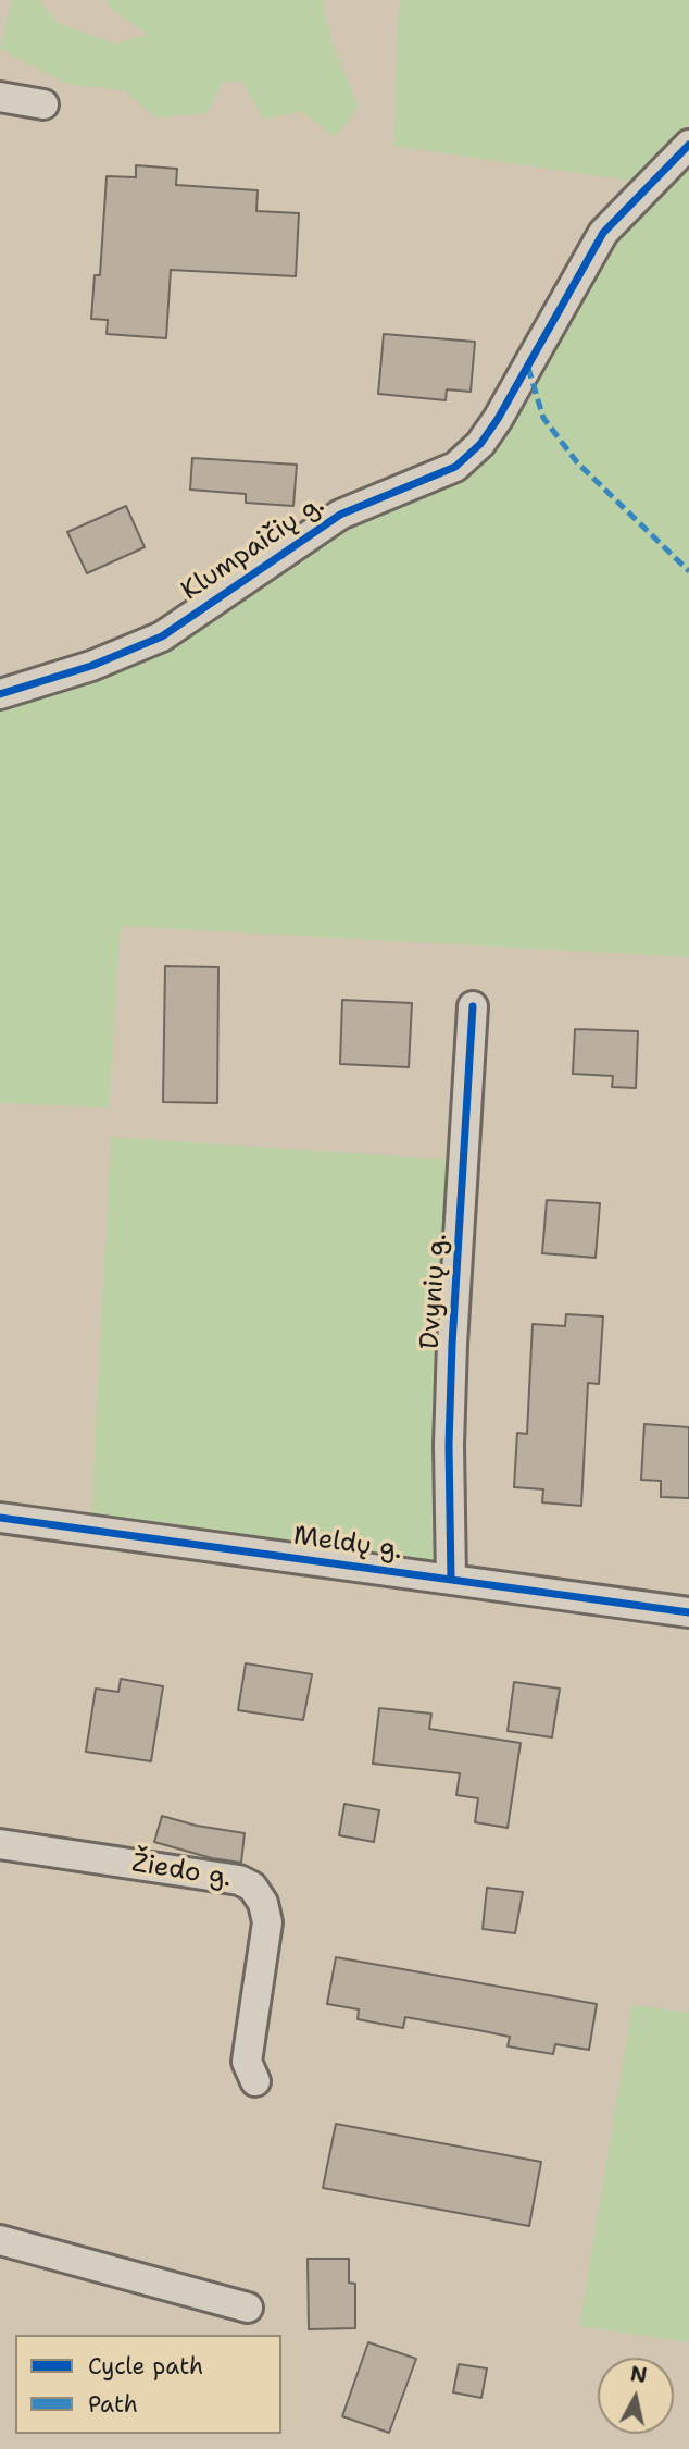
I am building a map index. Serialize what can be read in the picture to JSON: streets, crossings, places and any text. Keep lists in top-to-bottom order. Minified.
{"streets":{"street":["Klumpaičių g.","Dvynių g.","Meldų g.","Žiedo g."]},"crossings":[["Dvynių g.","Meldų g."]],"legend":["Cycle path","Path"],"north":"top"}
